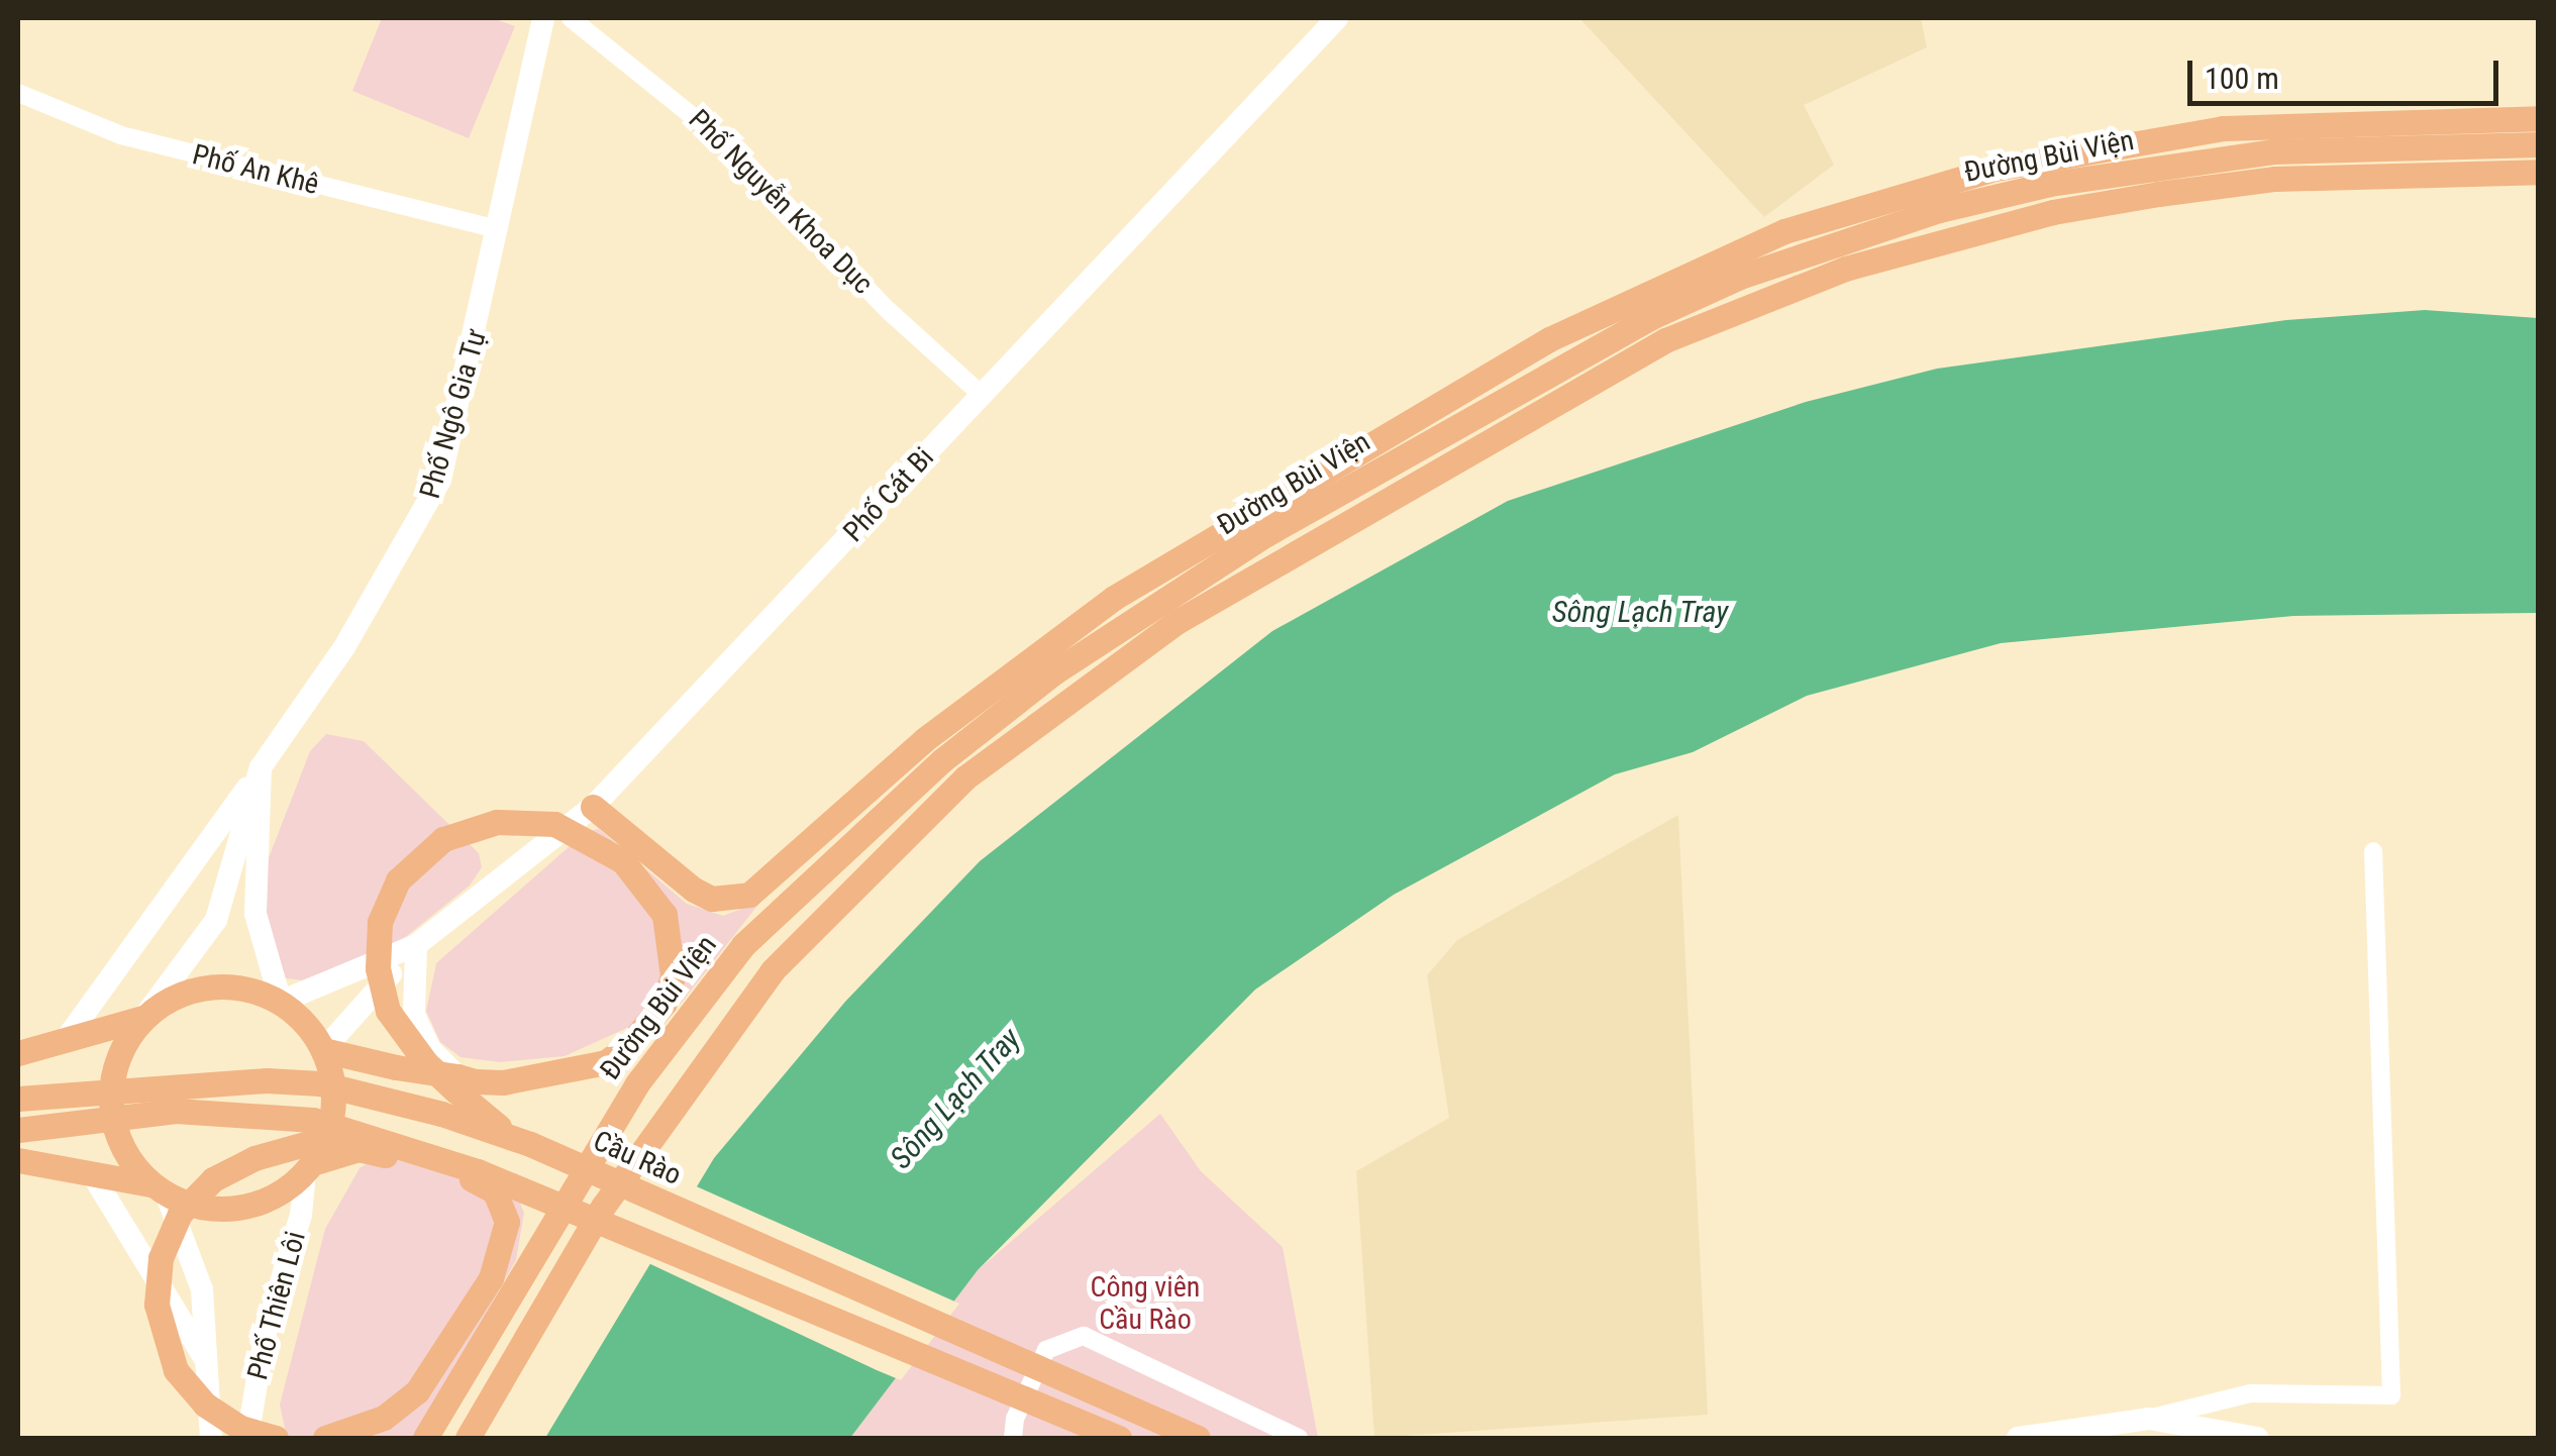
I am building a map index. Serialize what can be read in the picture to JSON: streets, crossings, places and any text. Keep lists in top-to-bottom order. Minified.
{"streets":{"main road":["Đường Bùi Viện","Phố Ngô Gia Tự","Phố Cát Bi","Cầu Rào","Phố Thiên Lôi"],"street":["Phố An Khê","Phố Nguyễn Khoa Dục"]},"crossings":[["Đường Bùi Viện","Phố Cát Bi"],["Phố An Khê","Phố Ngô Gia Tự"],["Phố Nguyễn Khoa Dục","Phố Cát Bi"],["Phố Ngô Gia Tự","Phố Cát Bi"],["Phố Ngô Gia Tự","Phố Thiên Lôi"],["Phố Cát Bi","Phố Thiên Lôi"]],"water":["Sông Lạch Tray"],"parks":["Công viên Cầu Rào"],"scale_bar":"100 m"}
